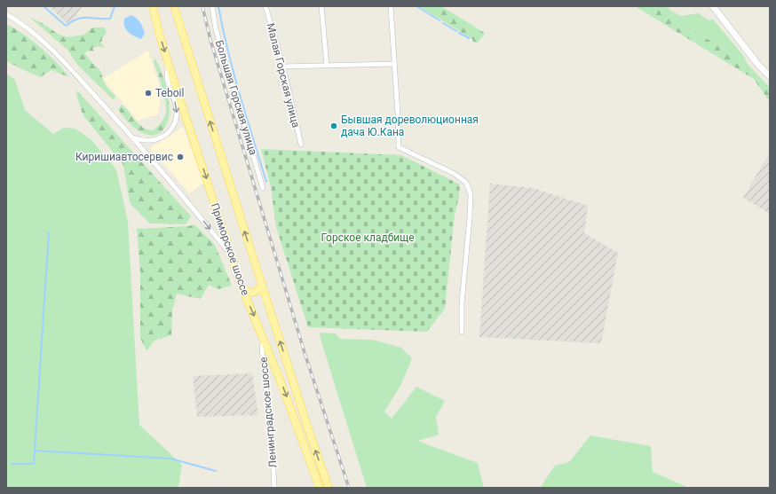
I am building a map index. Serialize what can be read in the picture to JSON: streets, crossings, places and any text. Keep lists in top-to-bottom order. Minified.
{"streets":{"main road":["Приморское шоссе"],"street":["Малая Горская улица","Большая Горская улица","Ленинградское шоссе"]},"crossings":[["Приморское шоссе","Ленинградское шоссе"]],"parks":["Горское кладбище"],"places":["Teboil","Бывшая дореволюционная дача Ю.Кана","Киришиавтосервис"]}
